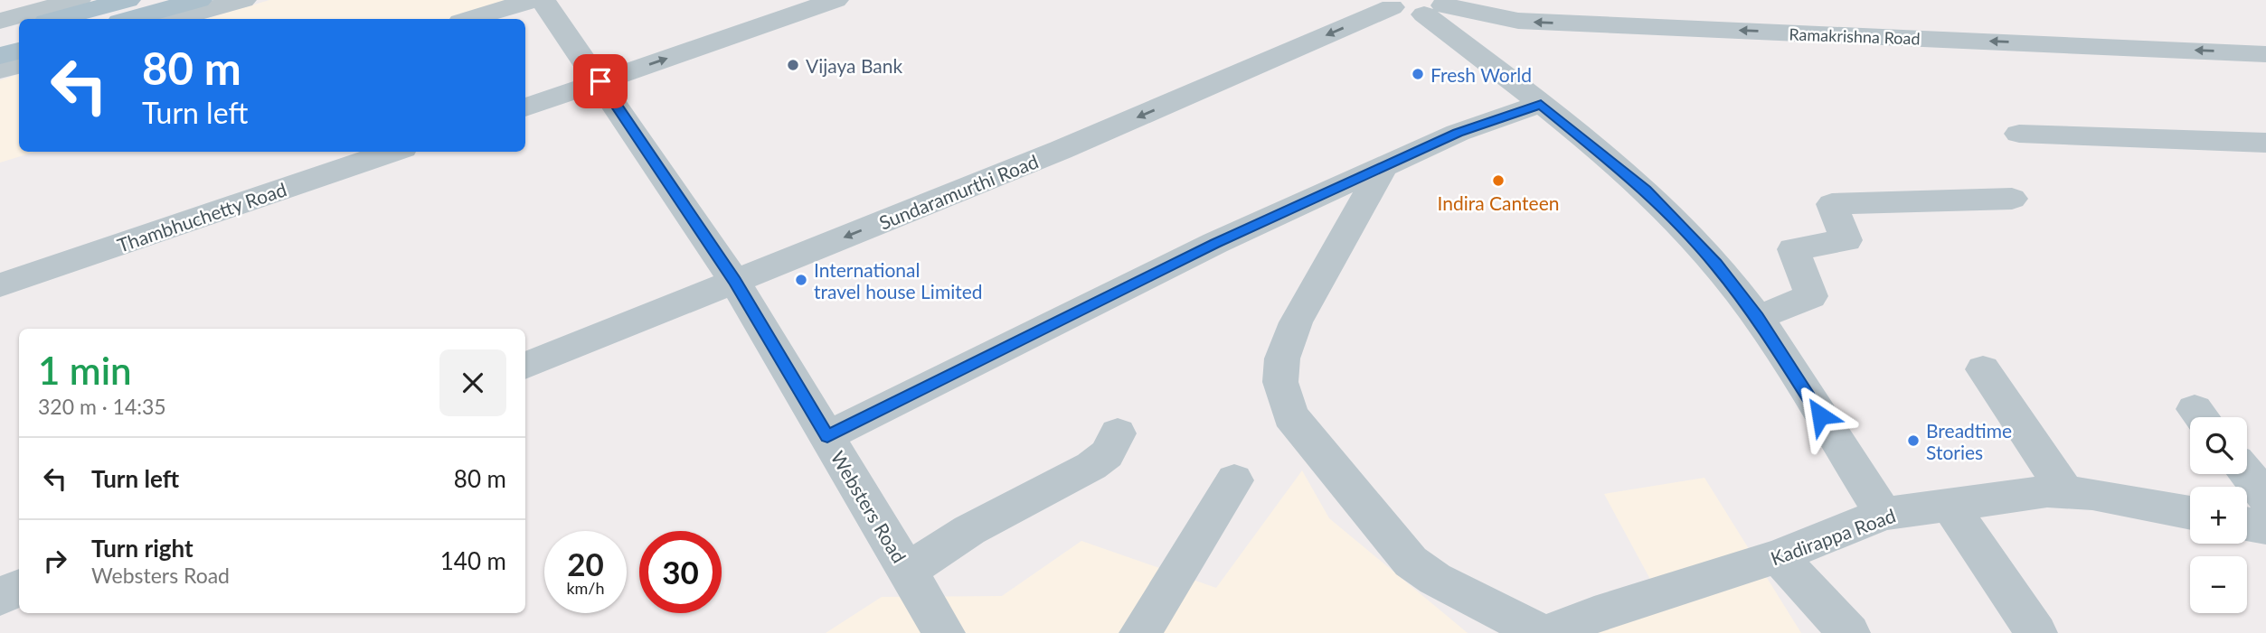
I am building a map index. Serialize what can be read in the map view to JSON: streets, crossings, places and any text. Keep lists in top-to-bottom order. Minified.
{"streets":{"street":["Ramakrishna Road","Sundaramurthi Road","Thambhuchetty Road","Websters Road","Kadirappa Road"]},"crossings":[["Ramakrishna Road","Sundaramurthi Road"],["Sundaramurthi Road","Websters Road"]],"one_way":["Ramakrishna Road"],"places":["Vijaya Bank","Fresh World","Indira Canteen","International travel house Limited","Breadtime Stories"],"page":{"turn":["80 m","Turn left"],"heading":["1 min","320 m · 14:35"],"map_buttons":["+","−"],"list":[{"name":"Turn left","value":"80 m"},{"name":"Turn right","note":"Websters Road","value":"140 m"}],"speed":"20 km/h","limit":"30"}}
